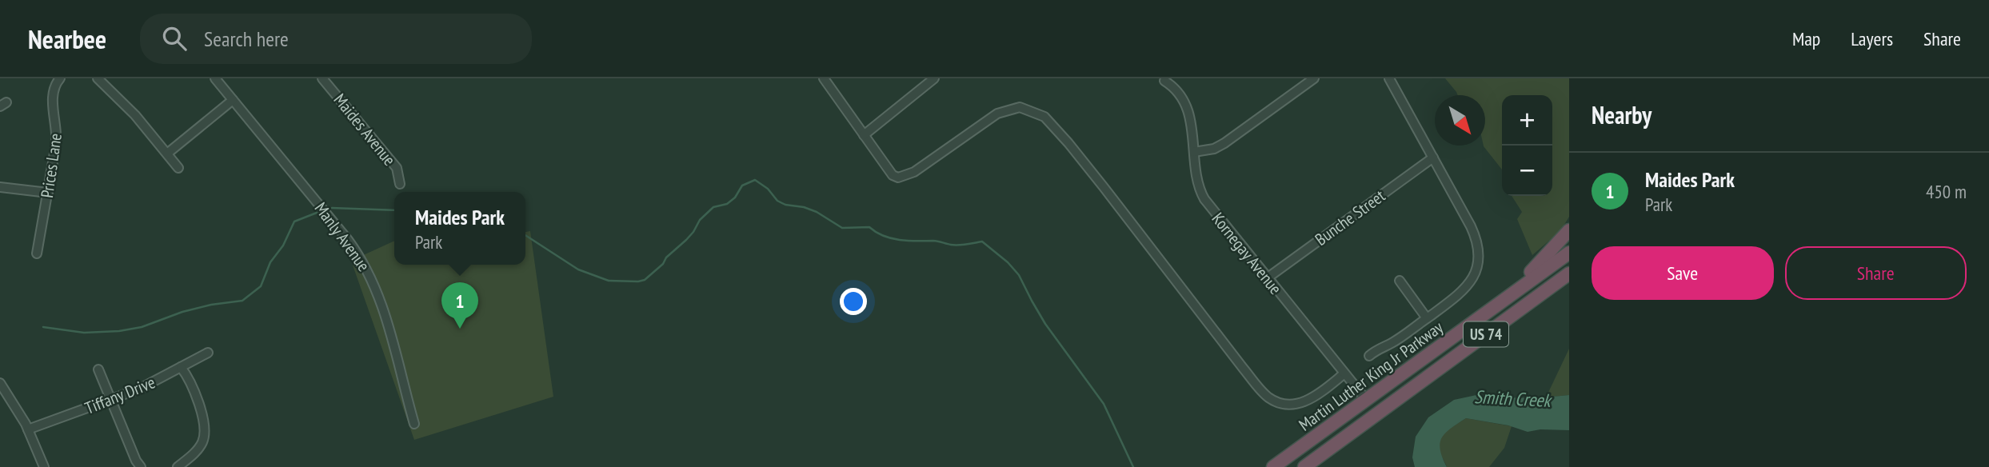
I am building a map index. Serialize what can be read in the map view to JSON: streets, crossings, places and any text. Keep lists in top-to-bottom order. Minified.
{"streets":{"highway":["US 74","Martin Luther King Jr Parkway"],"street":["Maides Avenue","Prices Lane","Bunche Street","Manly Avenue","Kornegay Avenue","Tiffany Drive"]},"crossings":[["Bunche Street","Kornegay Avenue"],["Kornegay Avenue","Martin Luther King Jr Parkway"]],"water":["Smith Creek"],"north":"bottom right","page":{"header":"Nearbee","search":"Search here","nav":["Map","Layers","Share"],"heading":"Nearby","map_buttons":["+","−"],"list":[{"mark":"1","name":"Maides Park","note":"Park","value":"450 m"}],"popup":["Maides Park","Park"],"buttons":["Save","Share"],"pins":"1"}}
